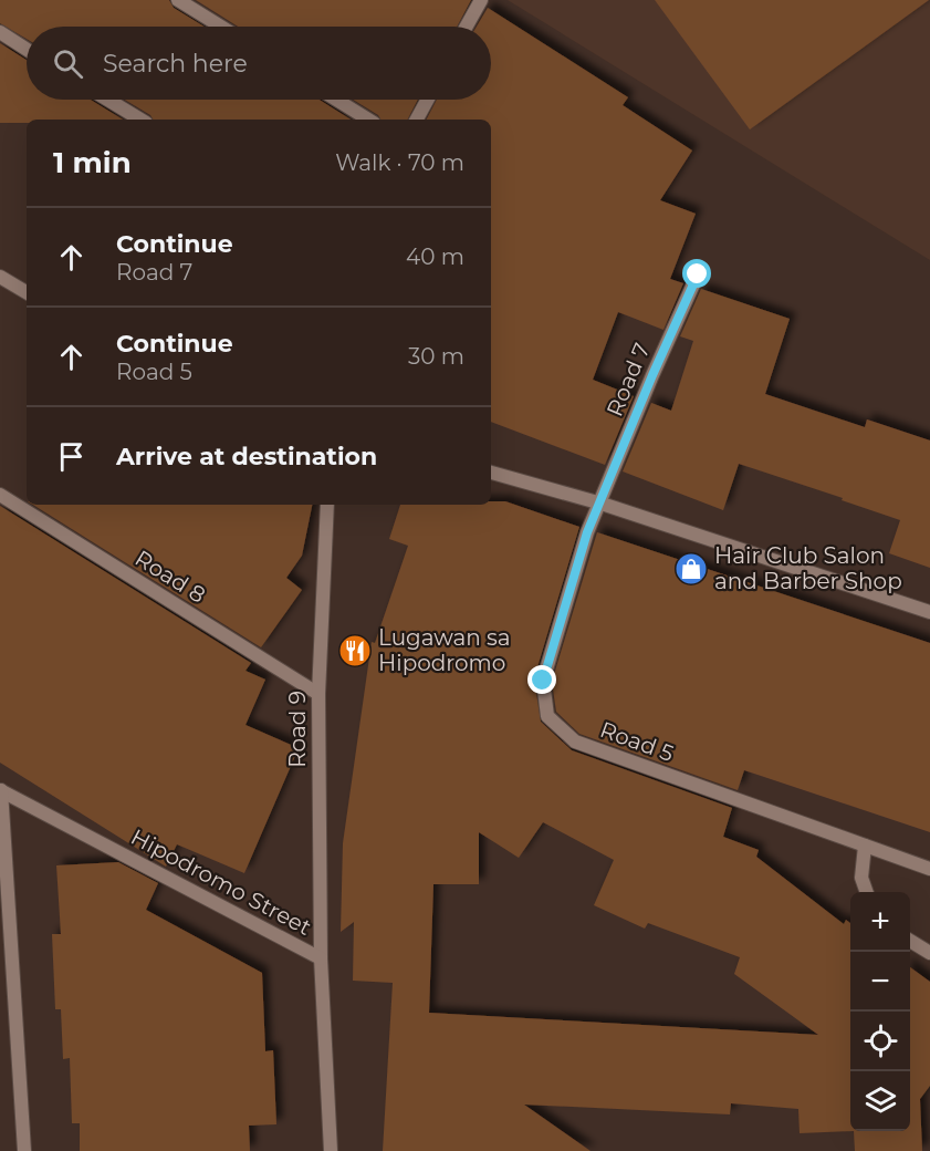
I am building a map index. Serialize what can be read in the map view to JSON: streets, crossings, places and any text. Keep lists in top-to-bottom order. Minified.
{"streets":{"street":["Road 7","Road 8","Road 9","Road 5","Hipodromo Street"]},"crossings":[["Road 7","Road 5"],["Road 8","Road 9"],["Road 9","Hipodromo Street"]],"places":{"shop":["Hair Club Salon and Barber Shop"],"restaurant":["Lugawan sa Hipodromo"]},"page":{"search":"Search here","heading":["1 min","Walk · 70 m"],"list":[["Continue","Road 7","40 m"],["Continue","Road 5","30 m"],"Arrive at destination"],"map_buttons":["+","−"]}}
